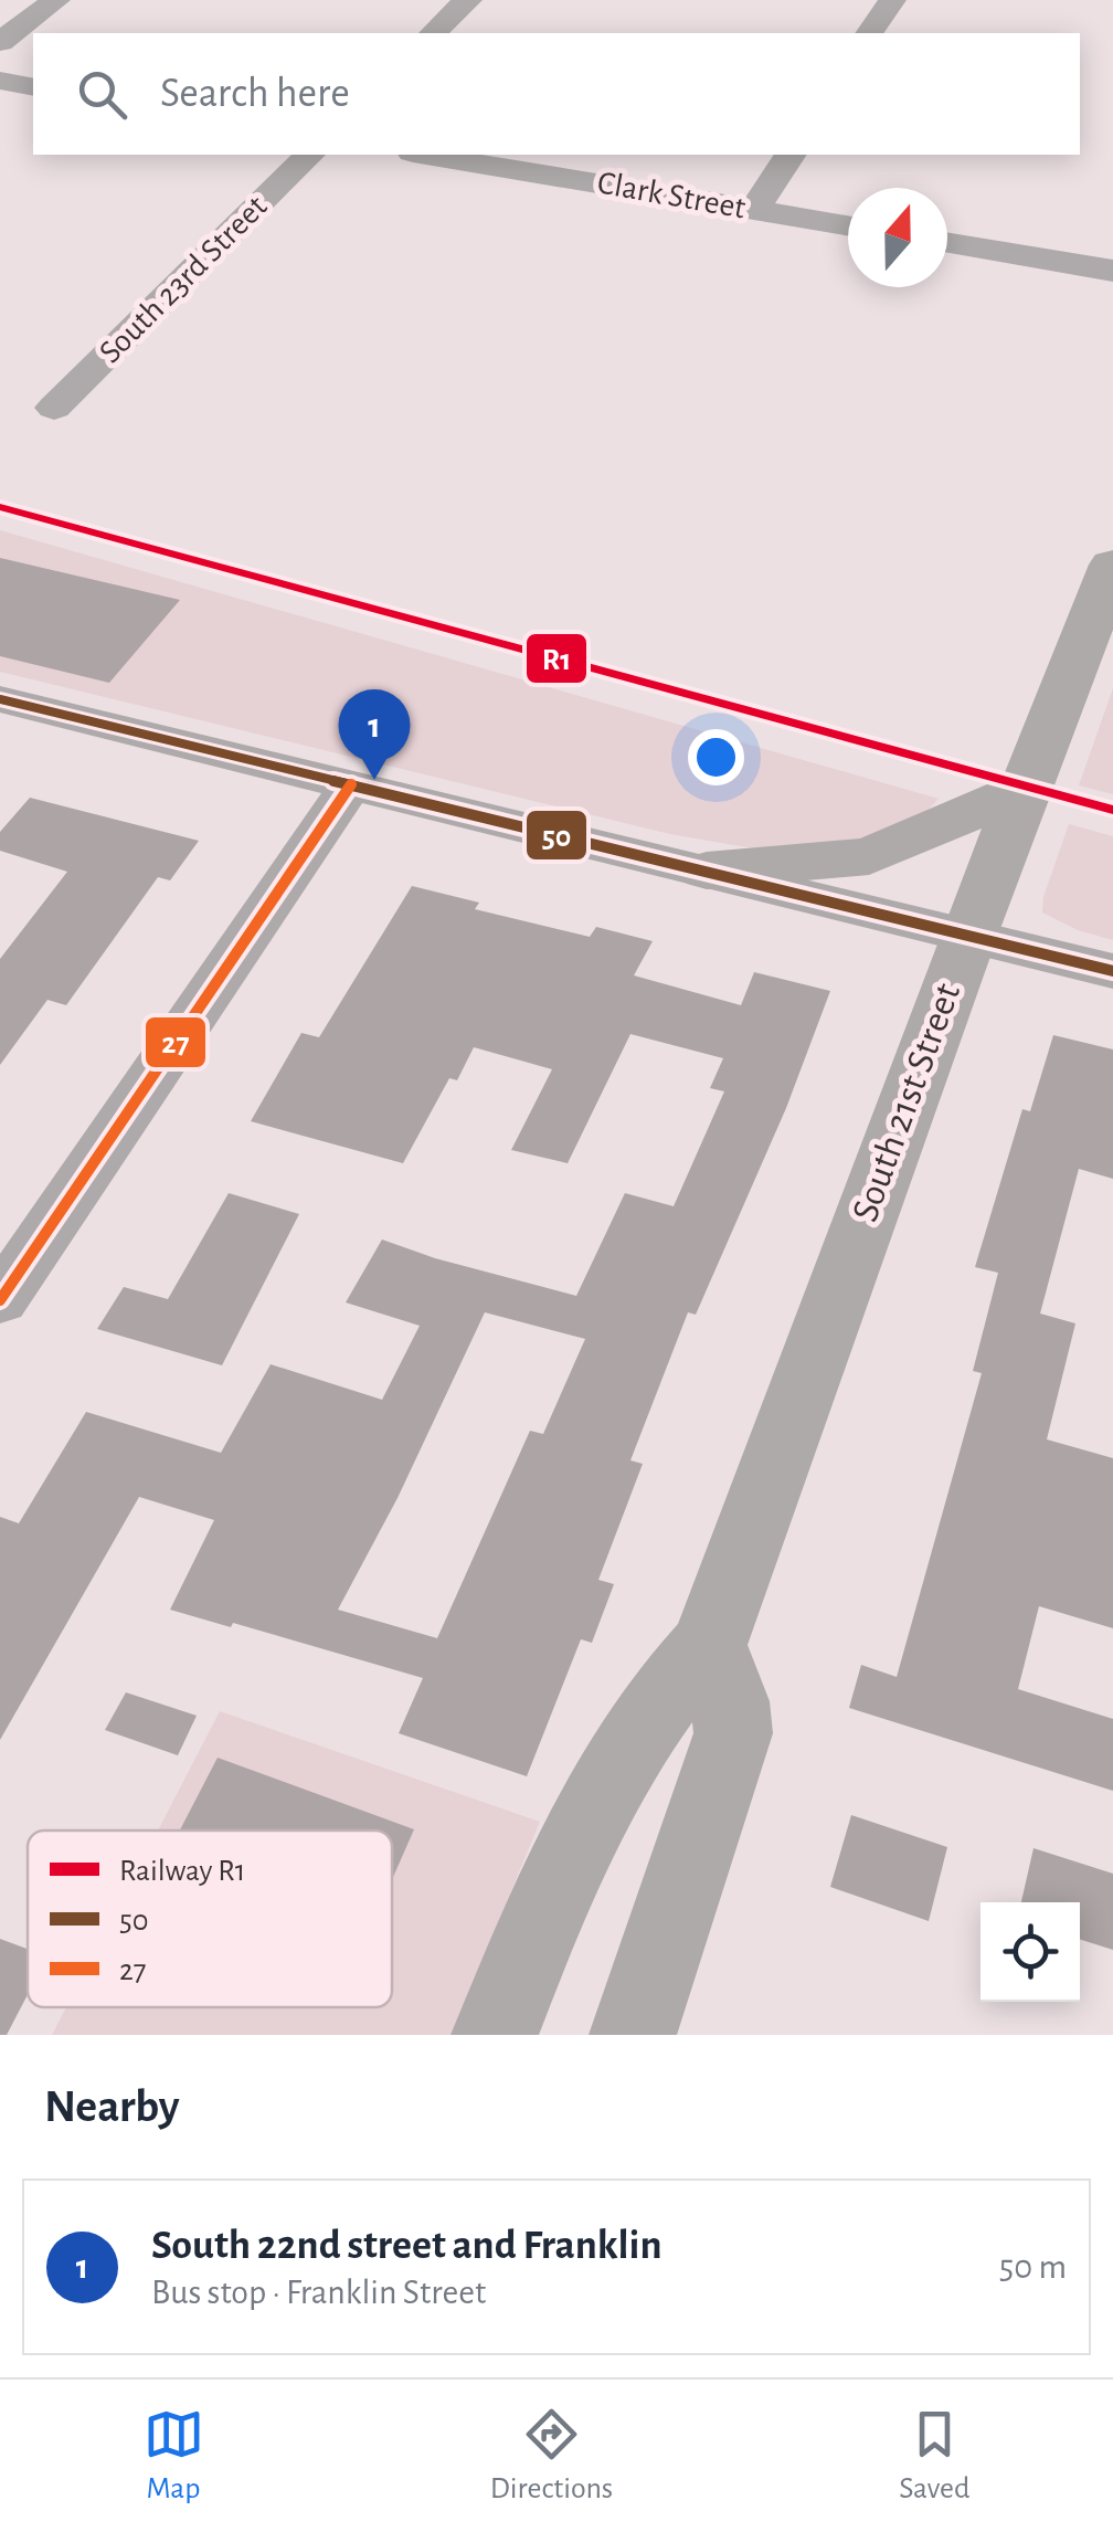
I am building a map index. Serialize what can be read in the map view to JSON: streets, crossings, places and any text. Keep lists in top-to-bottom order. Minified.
{"streets":{"main road":["South 21st Street"],"street":["Clark Street","South 23rd Street"]},"lines":["rail line R1","transit line 50","transit line 27"],"legend":["Railway R1","50","27"],"north":"top","page":{"search":"Search here","pins":"1","heading":"Nearby","list":[{"mark":"1","name":"South 22nd street and Franklin","note":"Bus stop · Franklin Street","value":"50 m"}],"nav":["Map","Directions","Saved"]}}
